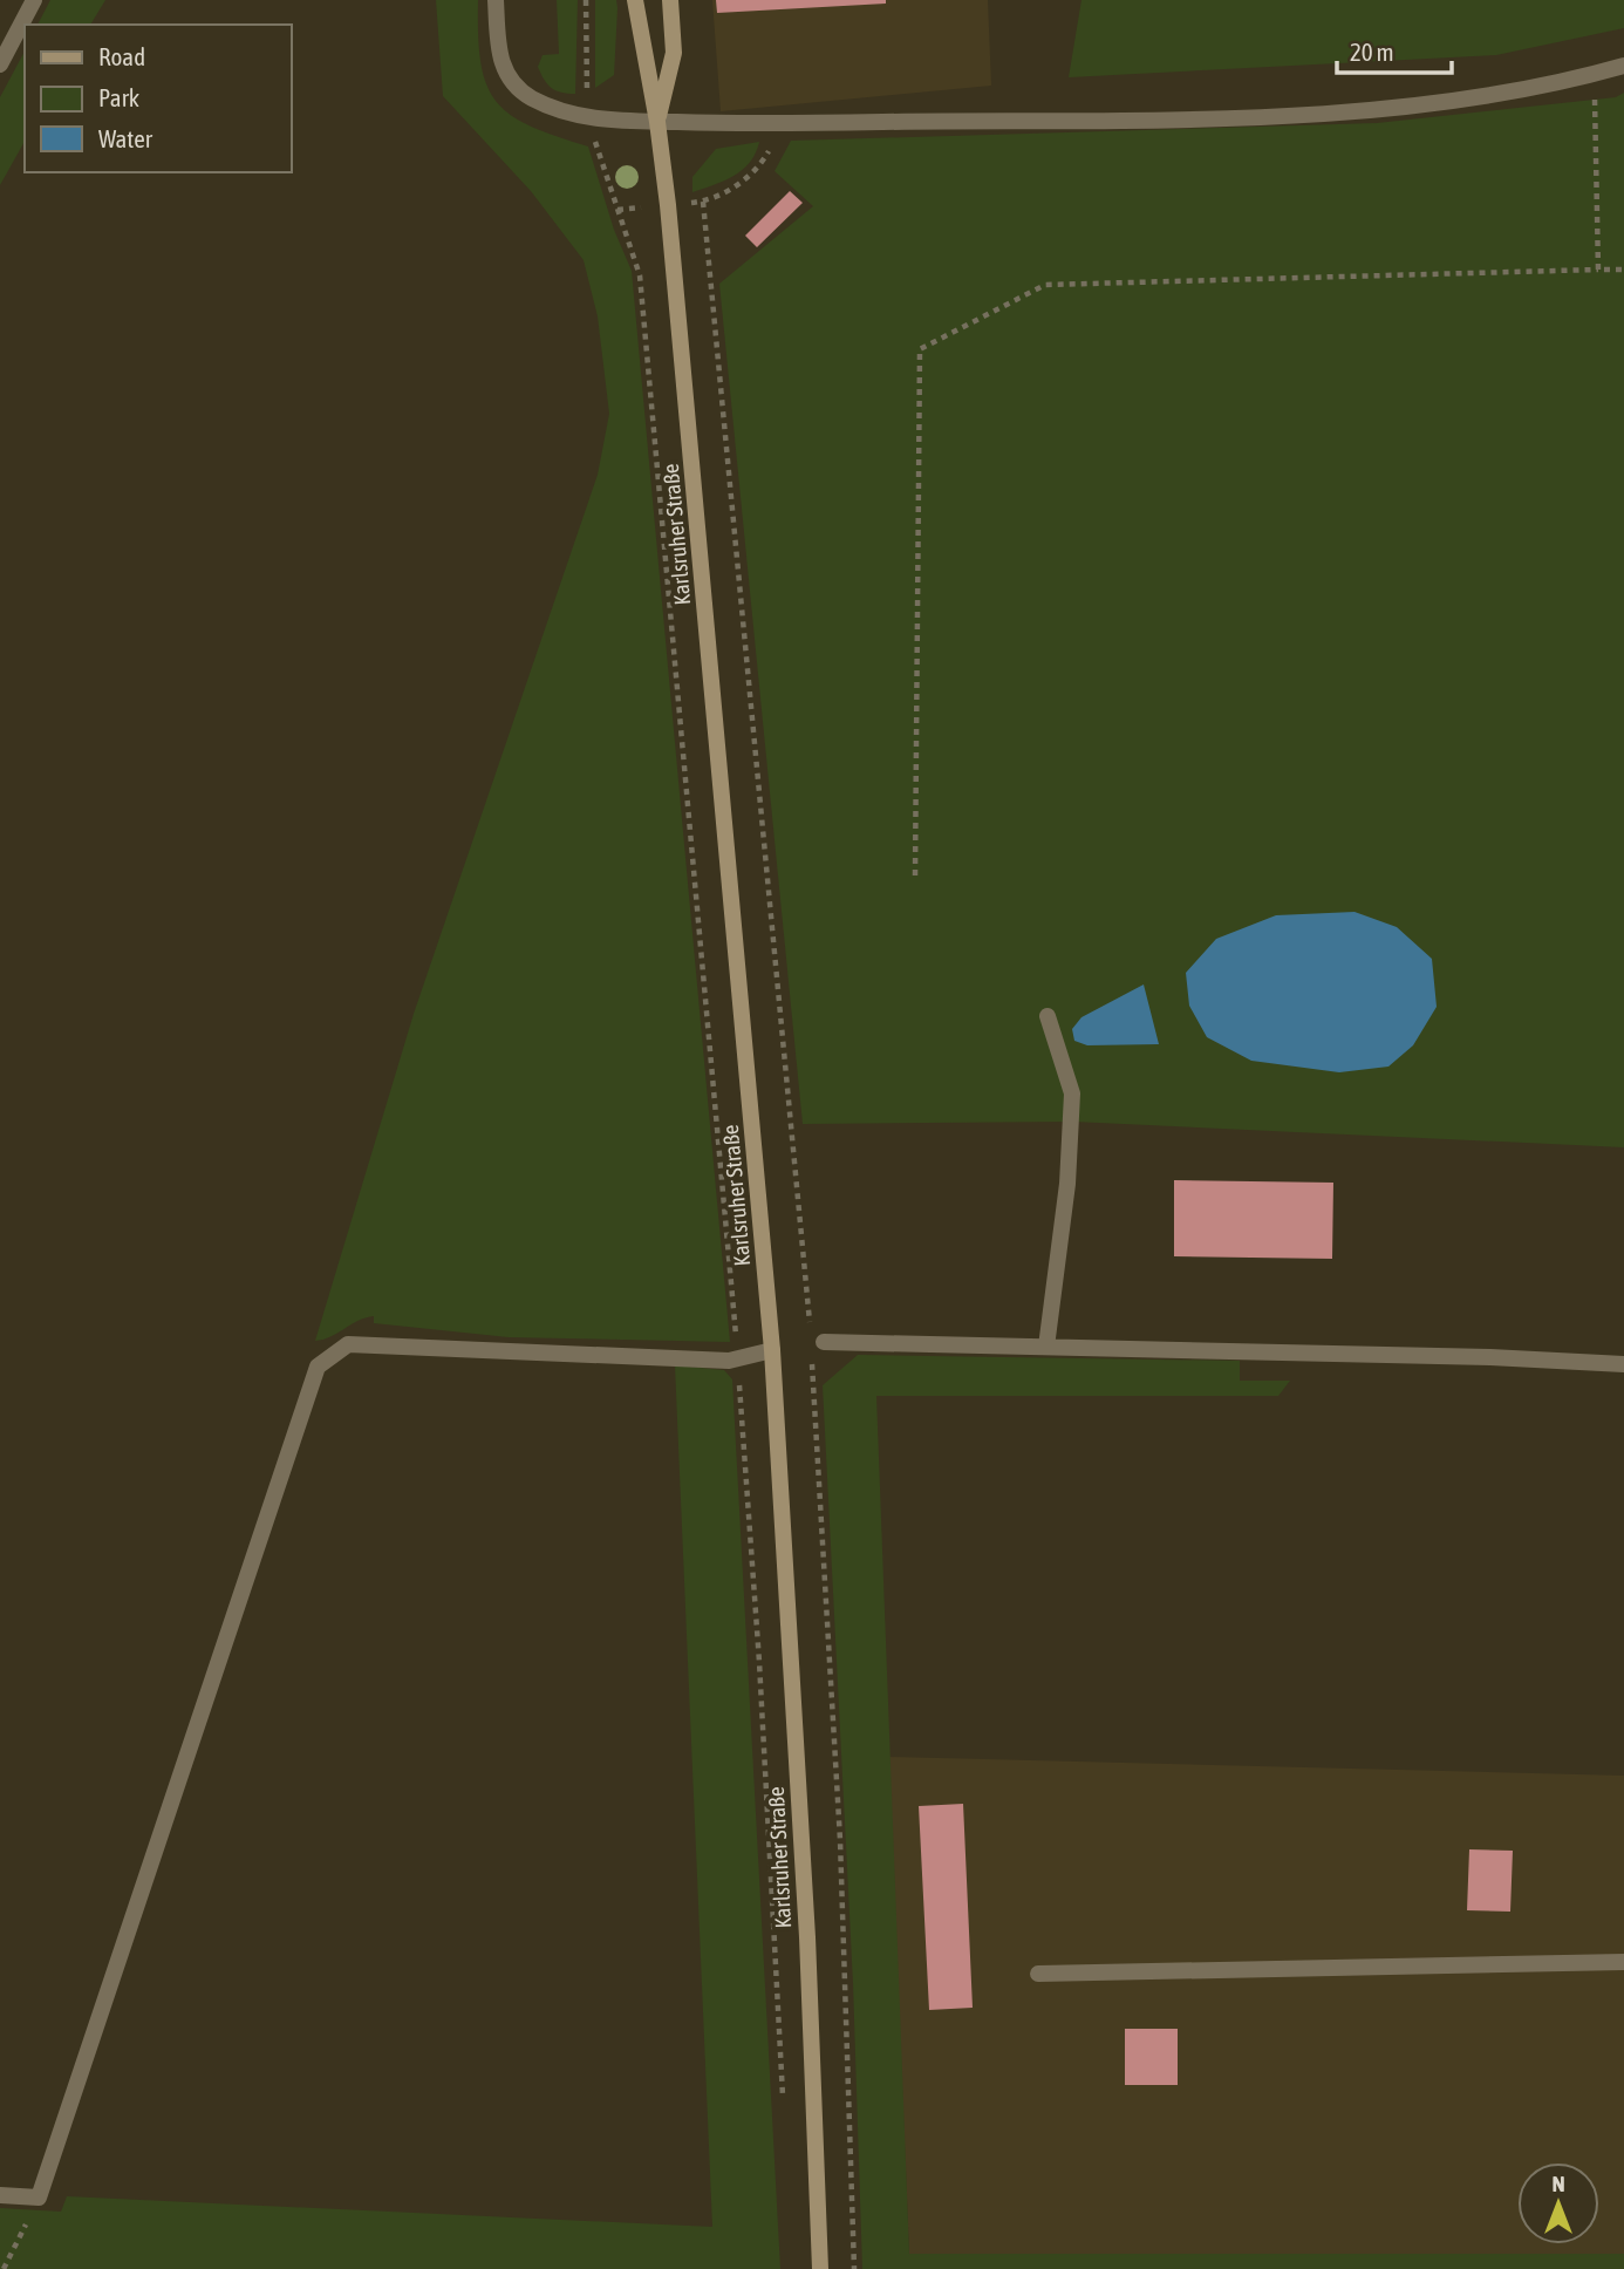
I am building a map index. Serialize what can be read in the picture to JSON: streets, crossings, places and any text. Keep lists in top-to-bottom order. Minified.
{"streets":{"main road":["Karlsruher Straße"]},"legend":["Road","Park","Water"],"scale_bar":"20 m","north":"top"}
